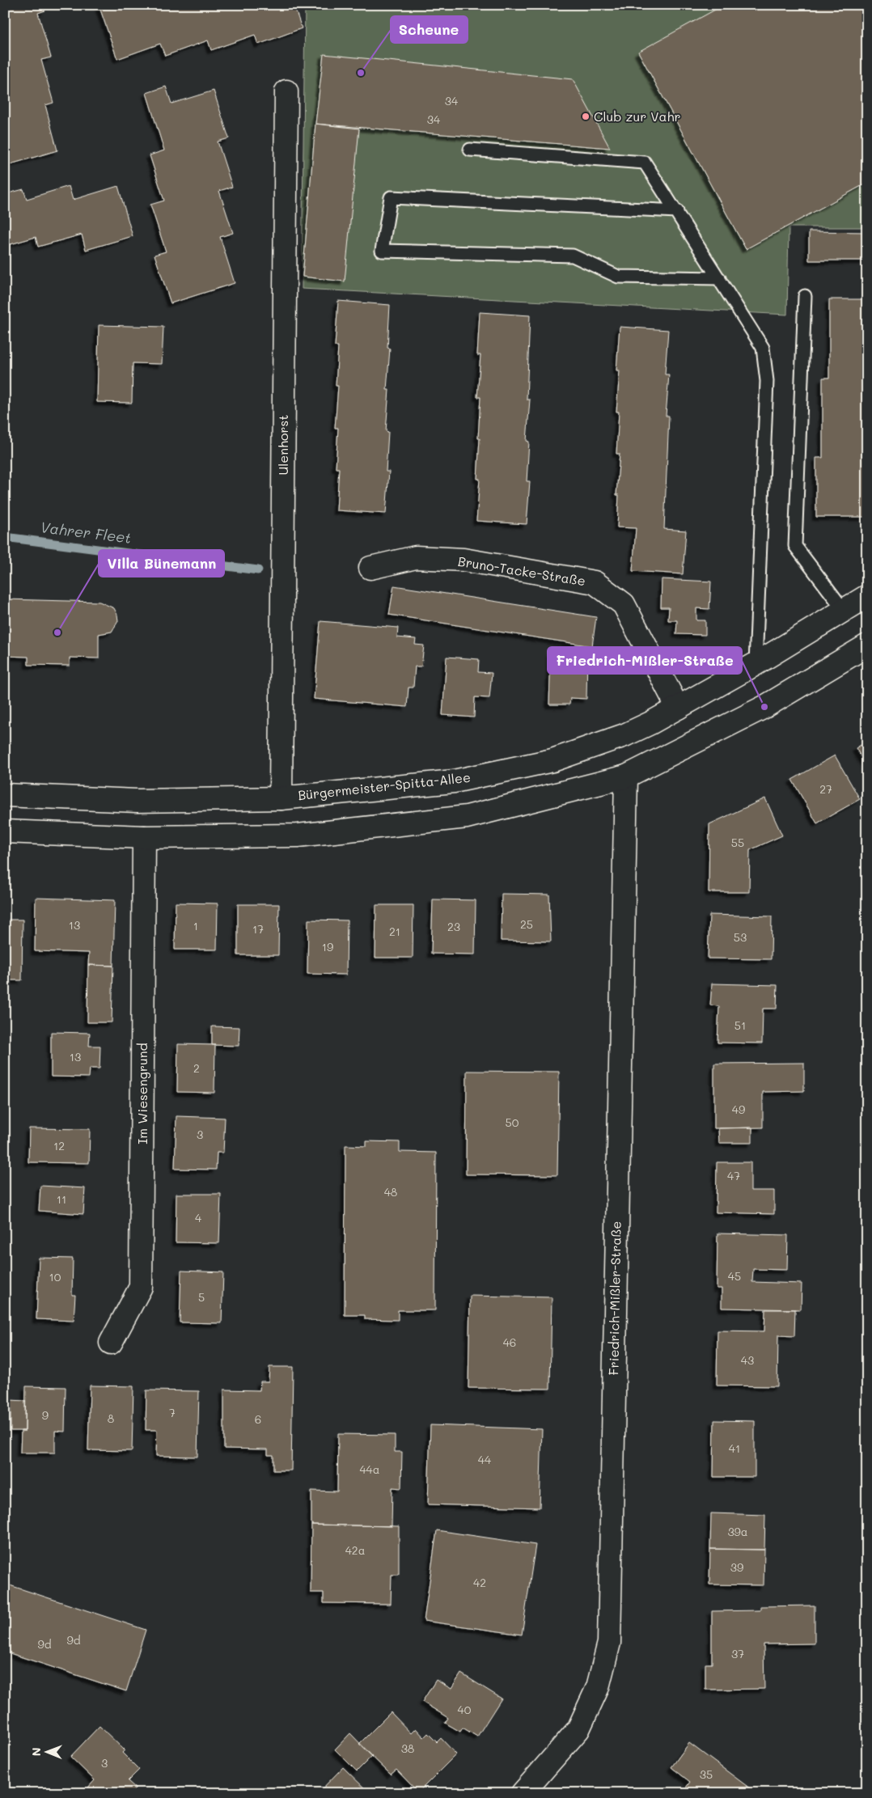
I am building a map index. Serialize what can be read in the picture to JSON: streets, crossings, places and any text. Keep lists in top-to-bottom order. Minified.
{"streets":{"street":["Ulenhorst","Bruno-Tacke-Straße","Bürgermeister-Spitta-Allee","Im Wiesengrund","Friedrich-Mißler-Straße"]},"crossings":[["Ulenhorst","Bürgermeister-Spitta-Allee"],["Bruno-Tacke-Straße","Bürgermeister-Spitta-Allee"]],"water":["Vahrer Fleet"],"places":["Scheune","Club zur Vahr","Villa Bünemann","Friedrich-Mißler-Straße"],"house_numbers":["34","34","27","55","25","13","1","23","17","21","53","19","51","13","2","49","50","3","12","47","48","11","4","45","10","5","46","43","7","9","8","6","41","44","44a","39a","42a","39","42","9d","9d","37","40","38","3","35"],"north":"left"}
